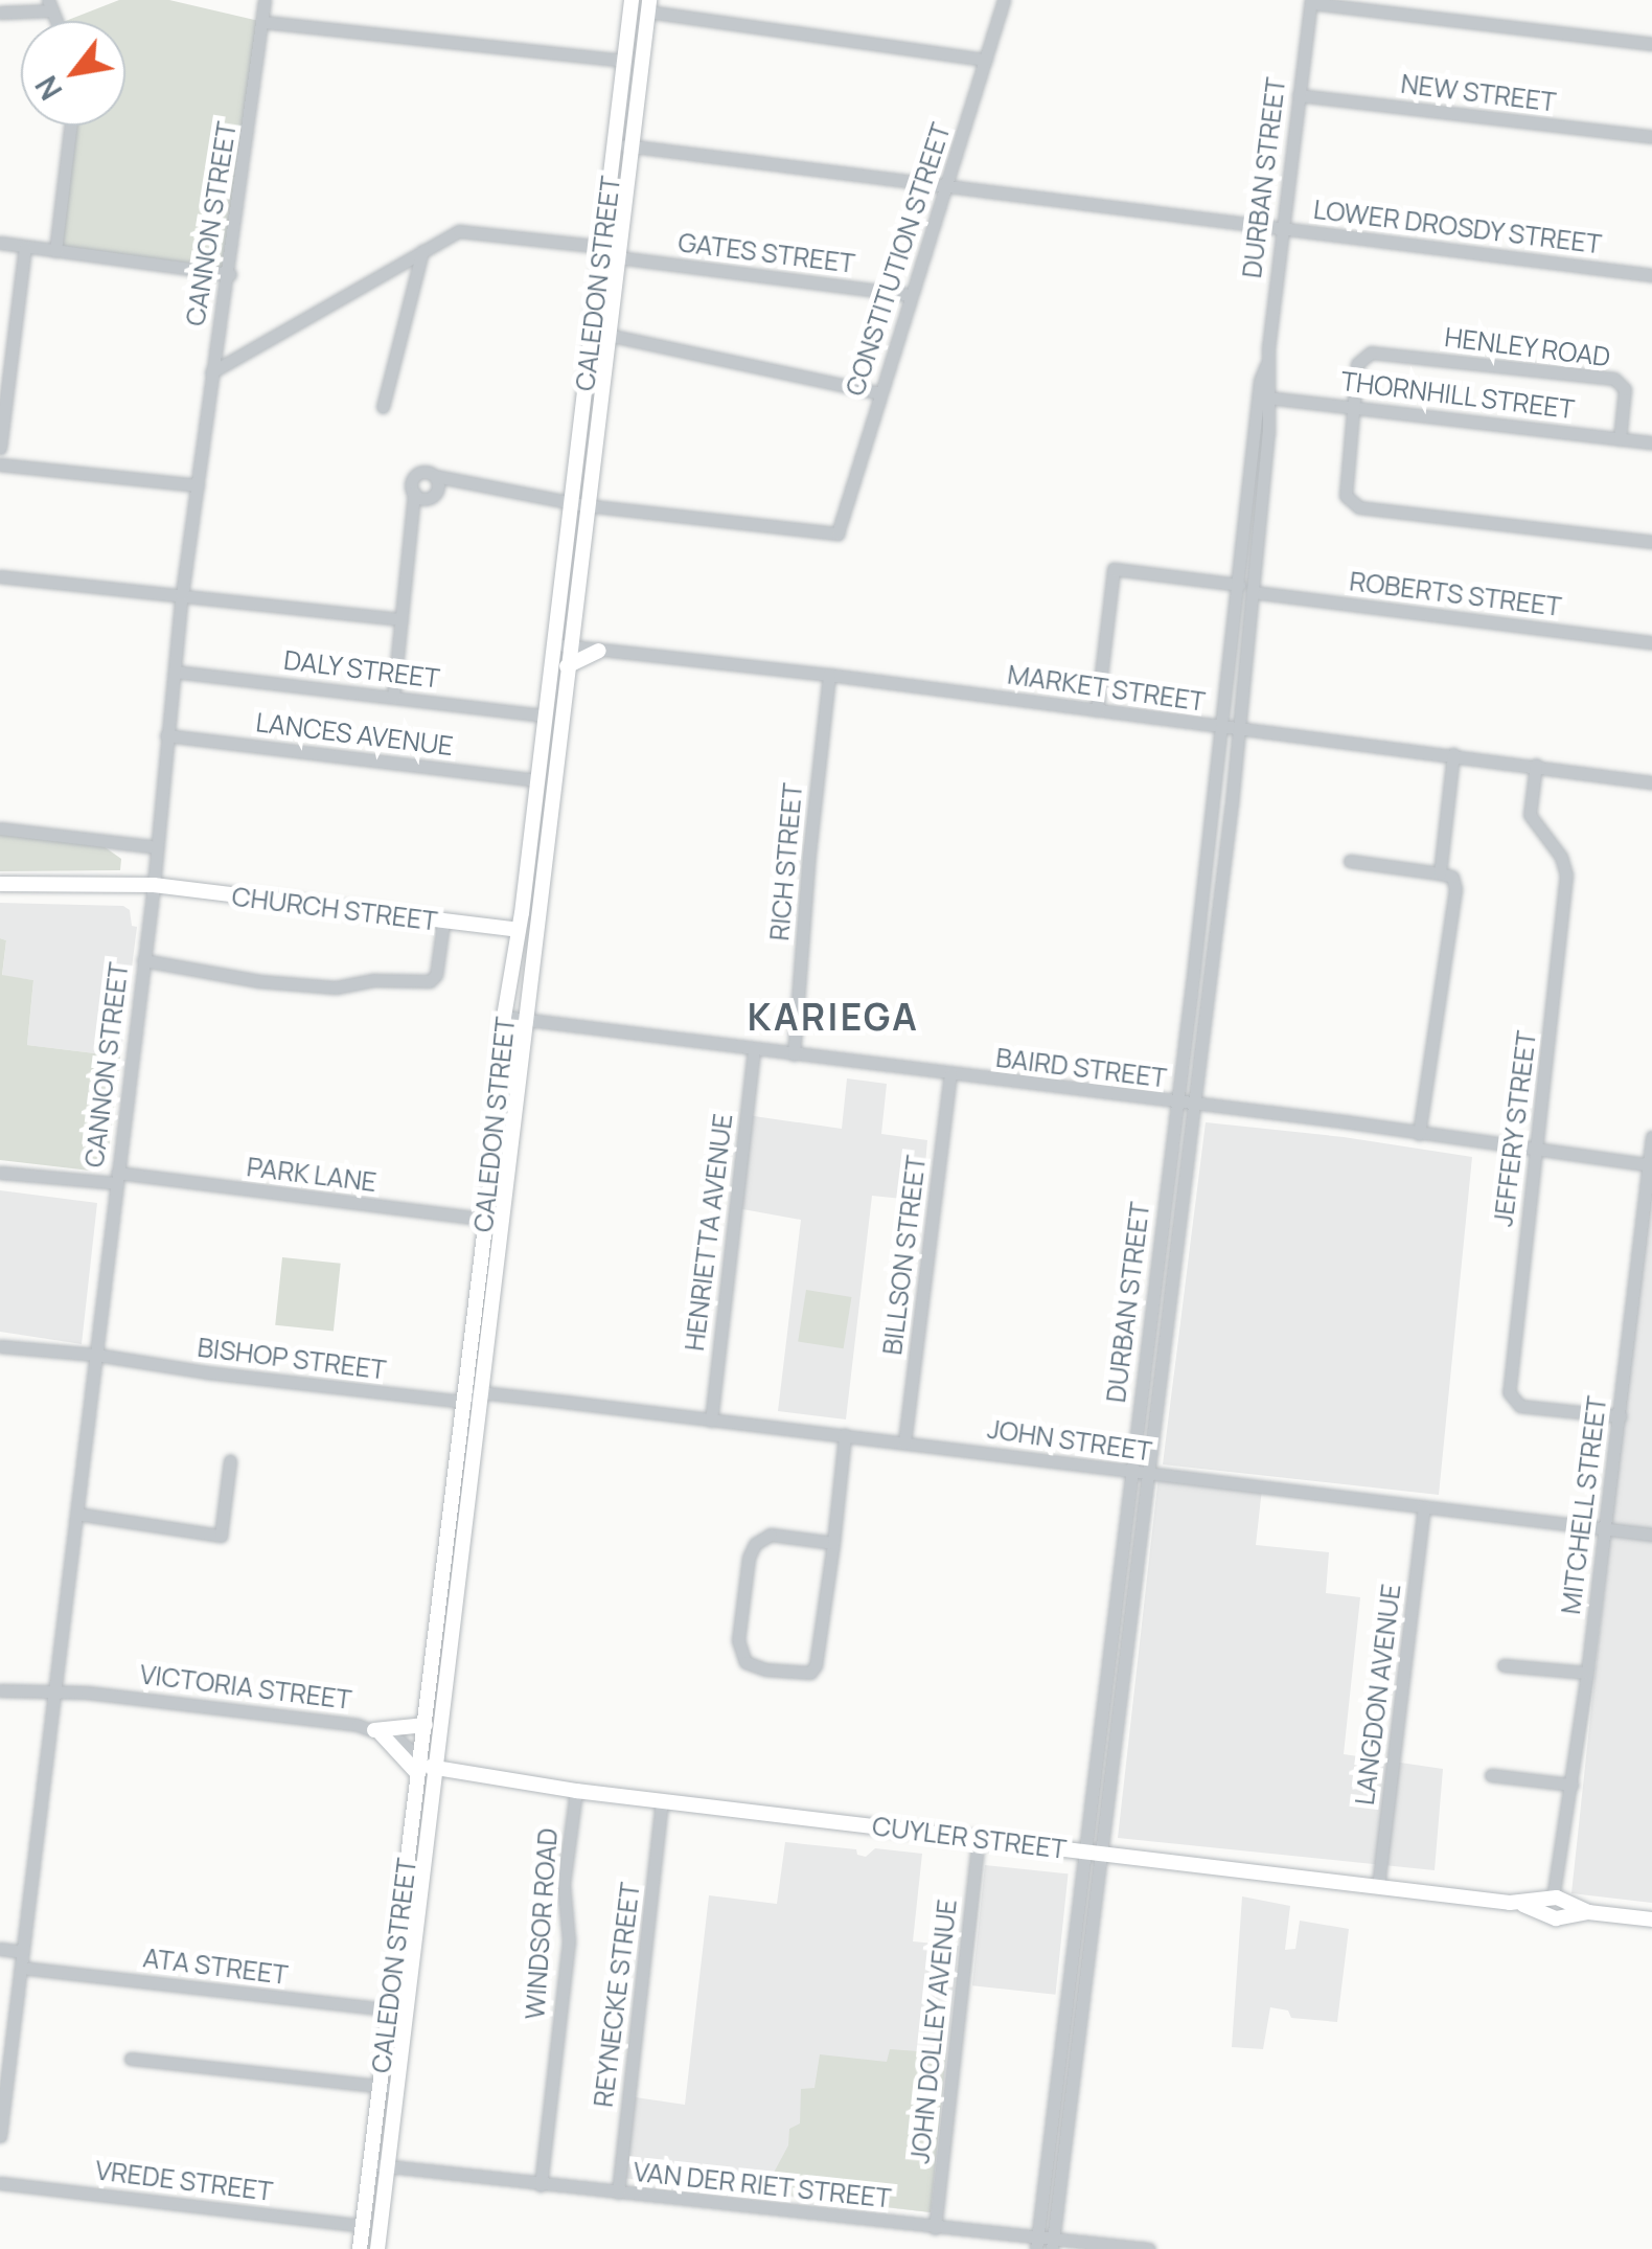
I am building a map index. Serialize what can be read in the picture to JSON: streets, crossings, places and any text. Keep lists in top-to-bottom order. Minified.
{"streets":{"main road":["CALEDON STREET","CHURCH STREET","CUYLER STREET"],"street":["NEW STREET","DURBAN STREET","CANNON STREET","LOWER DROSDY STREET","GATES STREET","CONSTITUTION STREET","HENLEY ROAD","THORNHILL STREET","ROBERTS STREET","DALY STREET","MARKET STREET","LANCES AVENUE","RICH STREET","BAIRD STREET","JEFFERY STREET","PARK LANE","HENRIETTA AVENUE","BILLSON STREET","BISHOP STREET","JOHN STREET","MITCHELL STREET","VICTORIA STREET","LANGDON AVENUE","WINDSOR ROAD","ATA STREET","REYNECKE STREET","JOHN DOLLEY AVENUE","VREDE STREET","VAN DER RIET STREET"]},"crossings":[["NEW STREET","DURBAN STREET"],["DURBAN STREET","LOWER DROSDY STREET"],["DURBAN STREET","THORNHILL STREET"],["DURBAN STREET","ROBERTS STREET"],["DURBAN STREET","MARKET STREET"],["DURBAN STREET","BAIRD STREET"],["DURBAN STREET","JOHN STREET"],["DURBAN STREET","CUYLER STREET"],["DURBAN STREET","VAN DER RIET STREET"],["CANNON STREET","DALY STREET"],["CANNON STREET","LANCES AVENUE"],["CANNON STREET","CHURCH STREET"],["CANNON STREET","PARK LANE"],["CANNON STREET","BISHOP STREET"],["CANNON STREET","VICTORIA STREET"],["CANNON STREET","ATA STREET"],["LOWER DROSDY STREET","CONSTITUTION STREET"],["LOWER DROSDY STREET","CALEDON STREET"],["GATES STREET","CONSTITUTION STREET"],["GATES STREET","CALEDON STREET"],["CONSTITUTION STREET","CALEDON STREET"],["CALEDON STREET","DALY STREET"],["CALEDON STREET","MARKET STREET"],["CALEDON STREET","LANCES AVENUE"],["CALEDON STREET","CHURCH STREET"],["CALEDON STREET","BAIRD STREET"],["CALEDON STREET","PARK LANE"],["CALEDON STREET","BISHOP STREET"],["CALEDON STREET","JOHN STREET"],["CALEDON STREET","CUYLER STREET"],["CALEDON STREET","ATA STREET"],["CALEDON STREET","VREDE STREET"],["CALEDON STREET","VAN DER RIET STREET"],["HENLEY ROAD","THORNHILL STREET"],["MARKET STREET","RICH STREET"],["MARKET STREET","JEFFERY STREET"],["RICH STREET","BAIRD STREET"],["BAIRD STREET","JEFFERY STREET"],["BAIRD STREET","HENRIETTA AVENUE"],["BAIRD STREET","BILLSON STREET"],["BAIRD STREET","MITCHELL STREET"],["JEFFERY STREET","MITCHELL STREET"],["HENRIETTA AVENUE","JOHN STREET"],["BILLSON STREET","JOHN STREET"],["JOHN STREET","MITCHELL STREET"],["JOHN STREET","LANGDON AVENUE"],["MITCHELL STREET","CUYLER STREET"],["LANGDON AVENUE","CUYLER STREET"],["CUYLER STREET","WINDSOR ROAD"],["CUYLER STREET","REYNECKE STREET"],["CUYLER STREET","JOHN DOLLEY AVENUE"],["WINDSOR ROAD","VAN DER RIET STREET"],["REYNECKE STREET","VAN DER RIET STREET"],["JOHN DOLLEY AVENUE","VAN DER RIET STREET"]],"districts":["KARIEGA"],"north":"bottom left"}
